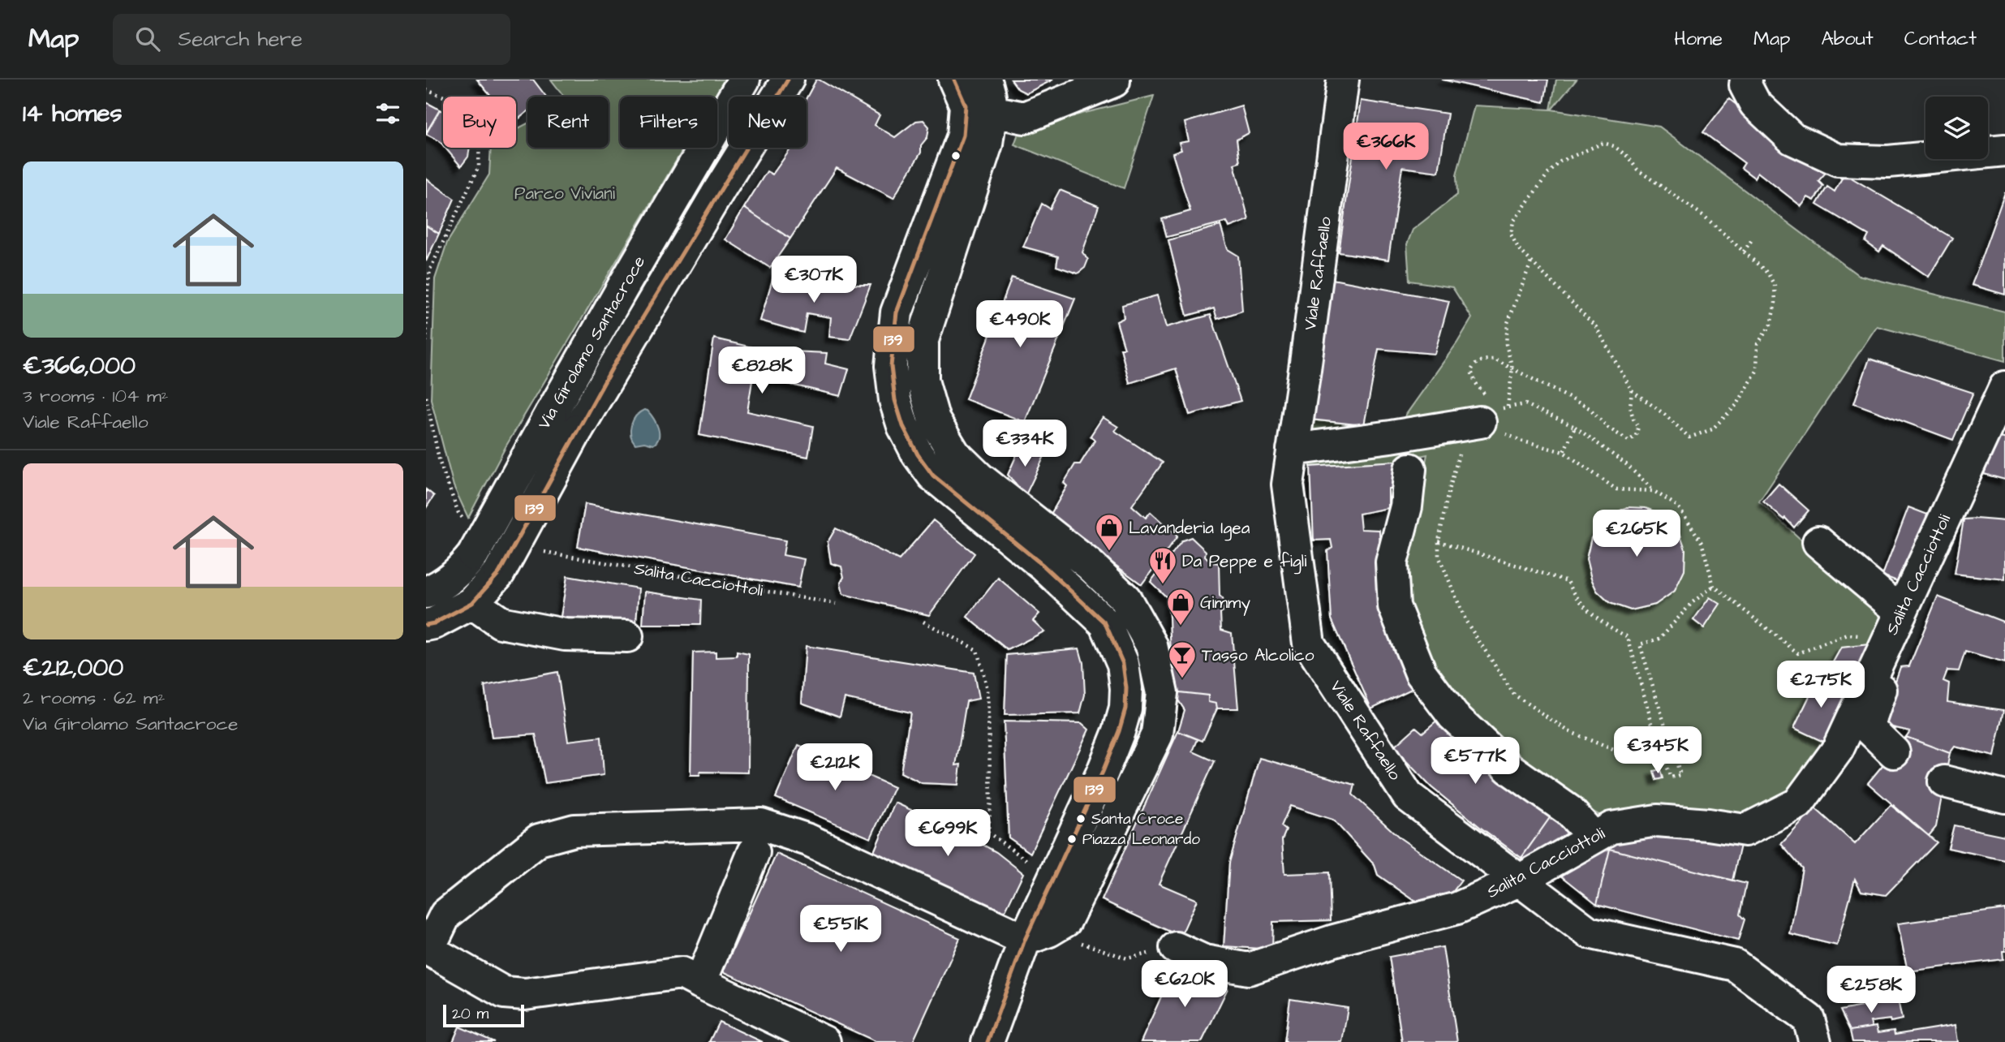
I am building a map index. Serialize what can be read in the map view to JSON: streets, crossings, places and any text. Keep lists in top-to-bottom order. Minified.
{"streets":{"street":["Viale Raffaello","Via Girolamo Santacroce","Salita Cacciottoli"]},"crossings":[["Viale Raffaello","Salita Cacciottoli"]],"parks":["Parco Viviani"],"places":{"shop":["Lavanderia Igea","Gimmy"],"restaurant":["Da Peppe e figli"],"bar":["Tasso Alcolico"],"other":["Santa Croce","Piazza Leonardo"]},"lines":["transit line 139"],"scale_bar":"20 m","page":{"header":"Map","search":"Search here","nav":["Home","Map","About","Contact"],"heading":"14 homes","chip":["Buy","Rent","Filters","New"],"price":["€366K","€307K","€490K","€828K","€334K","€265K","€275K","€345K","€577K","€212K","€699K","€551K","€620K","€258K"],"list":[{"name":"€366,000","note":"3 rooms · 104 m² · Viale Raffaello"},{"name":"€212,000","note":"2 rooms · 62 m² · Via Girolamo Santacroce"}],"scale":"20 m"}}
